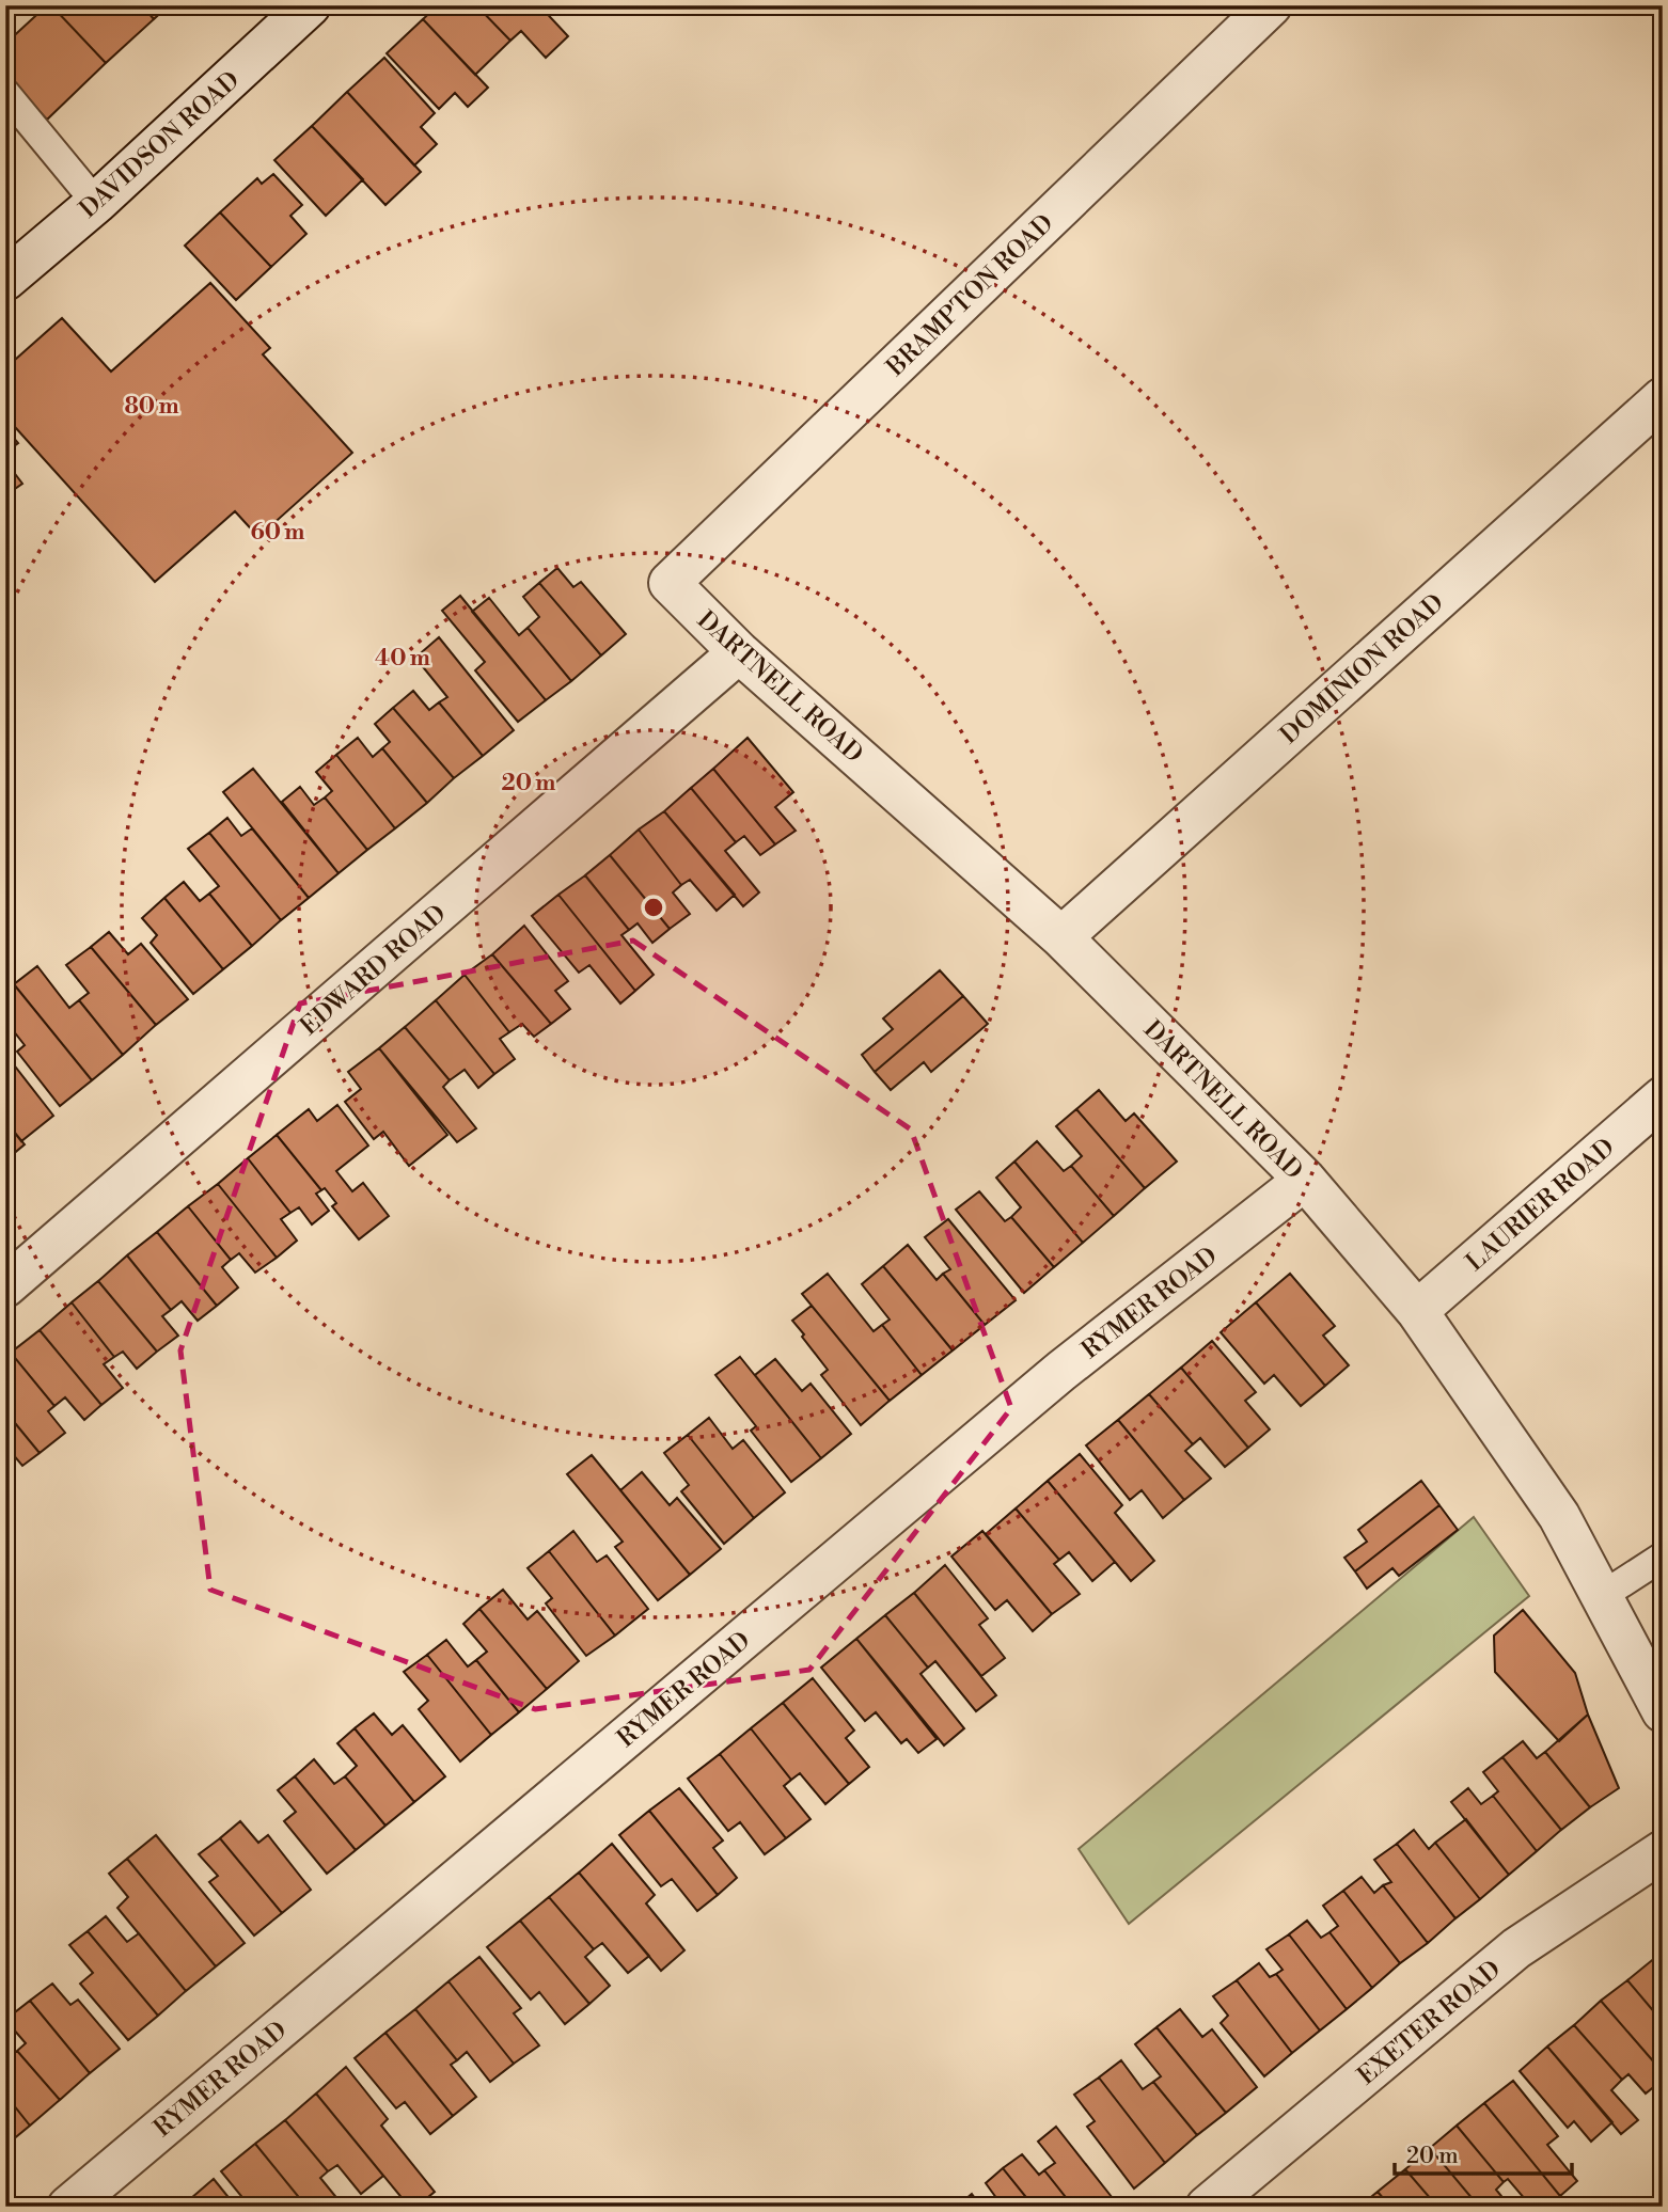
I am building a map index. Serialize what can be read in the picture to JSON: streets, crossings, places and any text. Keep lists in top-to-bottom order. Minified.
{"streets":{"street":["DAVIDSON ROAD","BRAMPTON ROAD","DOMINION ROAD","DARTNELL ROAD","EDWARD ROAD","LAURIER ROAD","RYMER ROAD","EXETER ROAD"]},"crossings":[["BRAMPTON ROAD","DARTNELL ROAD"],["DOMINION ROAD","DARTNELL ROAD"],["DARTNELL ROAD","EDWARD ROAD"],["DARTNELL ROAD","LAURIER ROAD"],["DARTNELL ROAD","RYMER ROAD"]],"scale_bar":"20 m","rings":["80 m","60 m","40 m","20 m"]}
